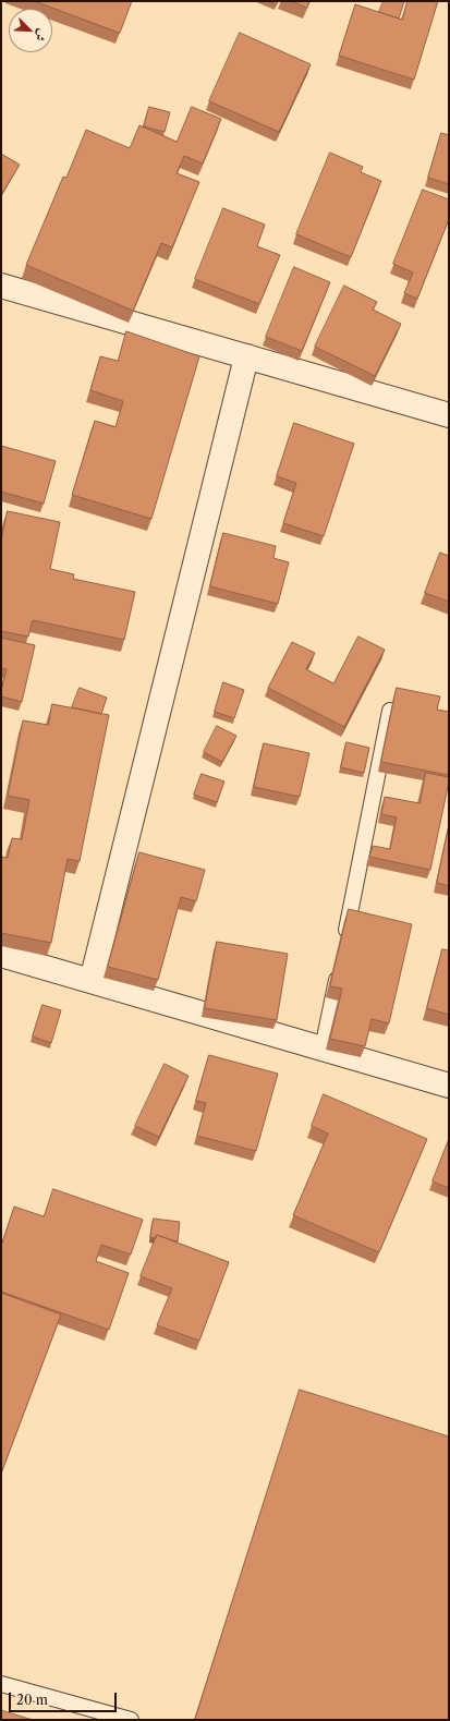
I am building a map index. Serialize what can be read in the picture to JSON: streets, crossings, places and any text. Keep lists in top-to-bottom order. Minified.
{"scale_bar":"20 m","north":"bottom right"}
